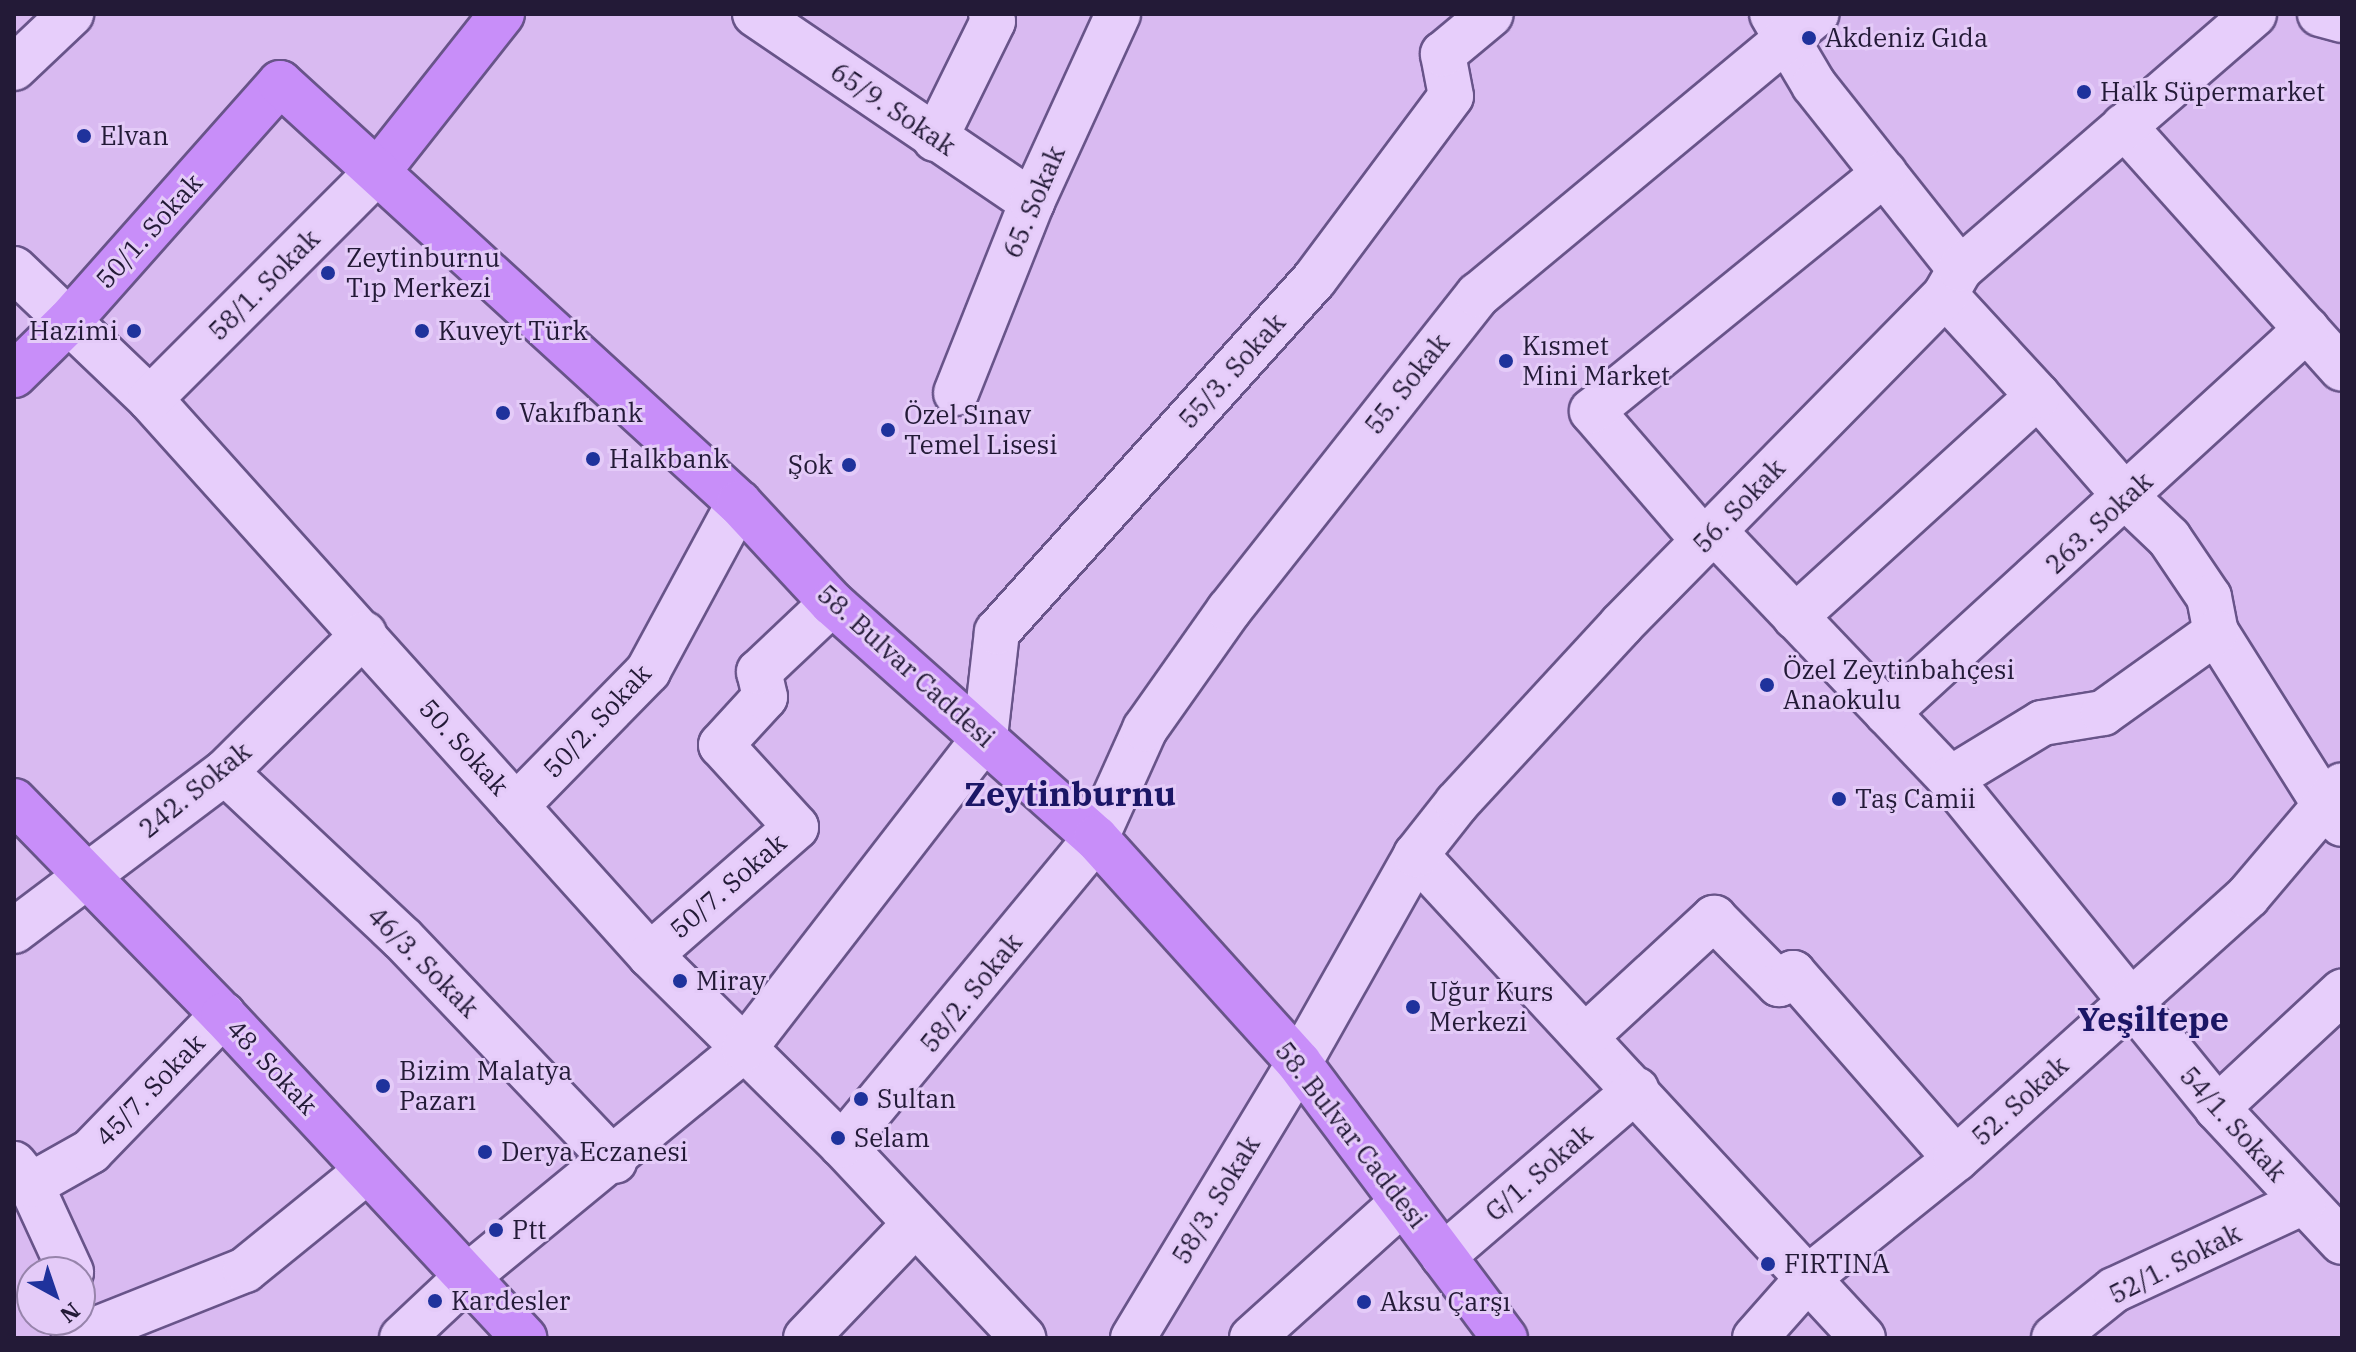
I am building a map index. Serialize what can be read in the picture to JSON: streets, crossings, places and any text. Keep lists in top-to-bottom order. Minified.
{"streets":{"main road":["50/1. Sokak","58. Bulvar Caddesi","48. Sokak"],"street":["65/9. Sokak","65. Sokak","58/1. Sokak","55/3. Sokak","55. Sokak","56. Sokak","263. Sokak","50/2. Sokak","50. Sokak","242. Sokak","50/7. Sokak","46/3. Sokak","58/2. Sokak","45/7. Sokak","52. Sokak","54/1. Sokak","G/1. Sokak","58/3. Sokak","52/1. Sokak"]},"crossings":[["65/9. Sokak","65. Sokak"],["50/1. Sokak","58. Bulvar Caddesi"],["50/1. Sokak","50. Sokak"],["58/1. Sokak","58. Bulvar Caddesi"],["58/1. Sokak","50. Sokak"],["55/3. Sokak","58. Bulvar Caddesi"],["55. Sokak","58. Bulvar Caddesi"],["55. Sokak","58/2. Sokak"],["56. Sokak","58. Bulvar Caddesi"],["56. Sokak","54/1. Sokak"],["56. Sokak","58/3. Sokak"],["263. Sokak","54/1. Sokak"],["58. Bulvar Caddesi","50/2. Sokak"],["58. Bulvar Caddesi","50/7. Sokak"],["58. Bulvar Caddesi","58/2. Sokak"],["58. Bulvar Caddesi","G/1. Sokak"],["58. Bulvar Caddesi","58/3. Sokak"],["50/2. Sokak","50. Sokak"],["50. Sokak","242. Sokak"],["50. Sokak","50/7. Sokak"],["50. Sokak","58/2. Sokak"],["242. Sokak","46/3. Sokak"],["242. Sokak","48. Sokak"],["48. Sokak","45/7. Sokak"],["52. Sokak","54/1. Sokak"],["54/1. Sokak","52/1. Sokak"]],"districts":["Zeytinburnu","Yeşiltepe"],"places":["Akdeniz Gıda","Halk Süpermarket","Elvan","Zeytinburnu Tıp Merkezi","Hazimi","Kuveyt Türk","Kısmet Mini Market","Vakıfbank","Özel Sınav Temel Lisesi","Halkbank","Şok","Özel Zeytinbahçesi Anaokulu","Taş Camii","Miray","Uğur Kurs Merkezi","Bizim Malatya Pazarı","Sultan","Selam","Derya Eczanesi","Ptt","FIRTINA","Kardesler","Aksu Çarşı"],"north":"bottom right"}
